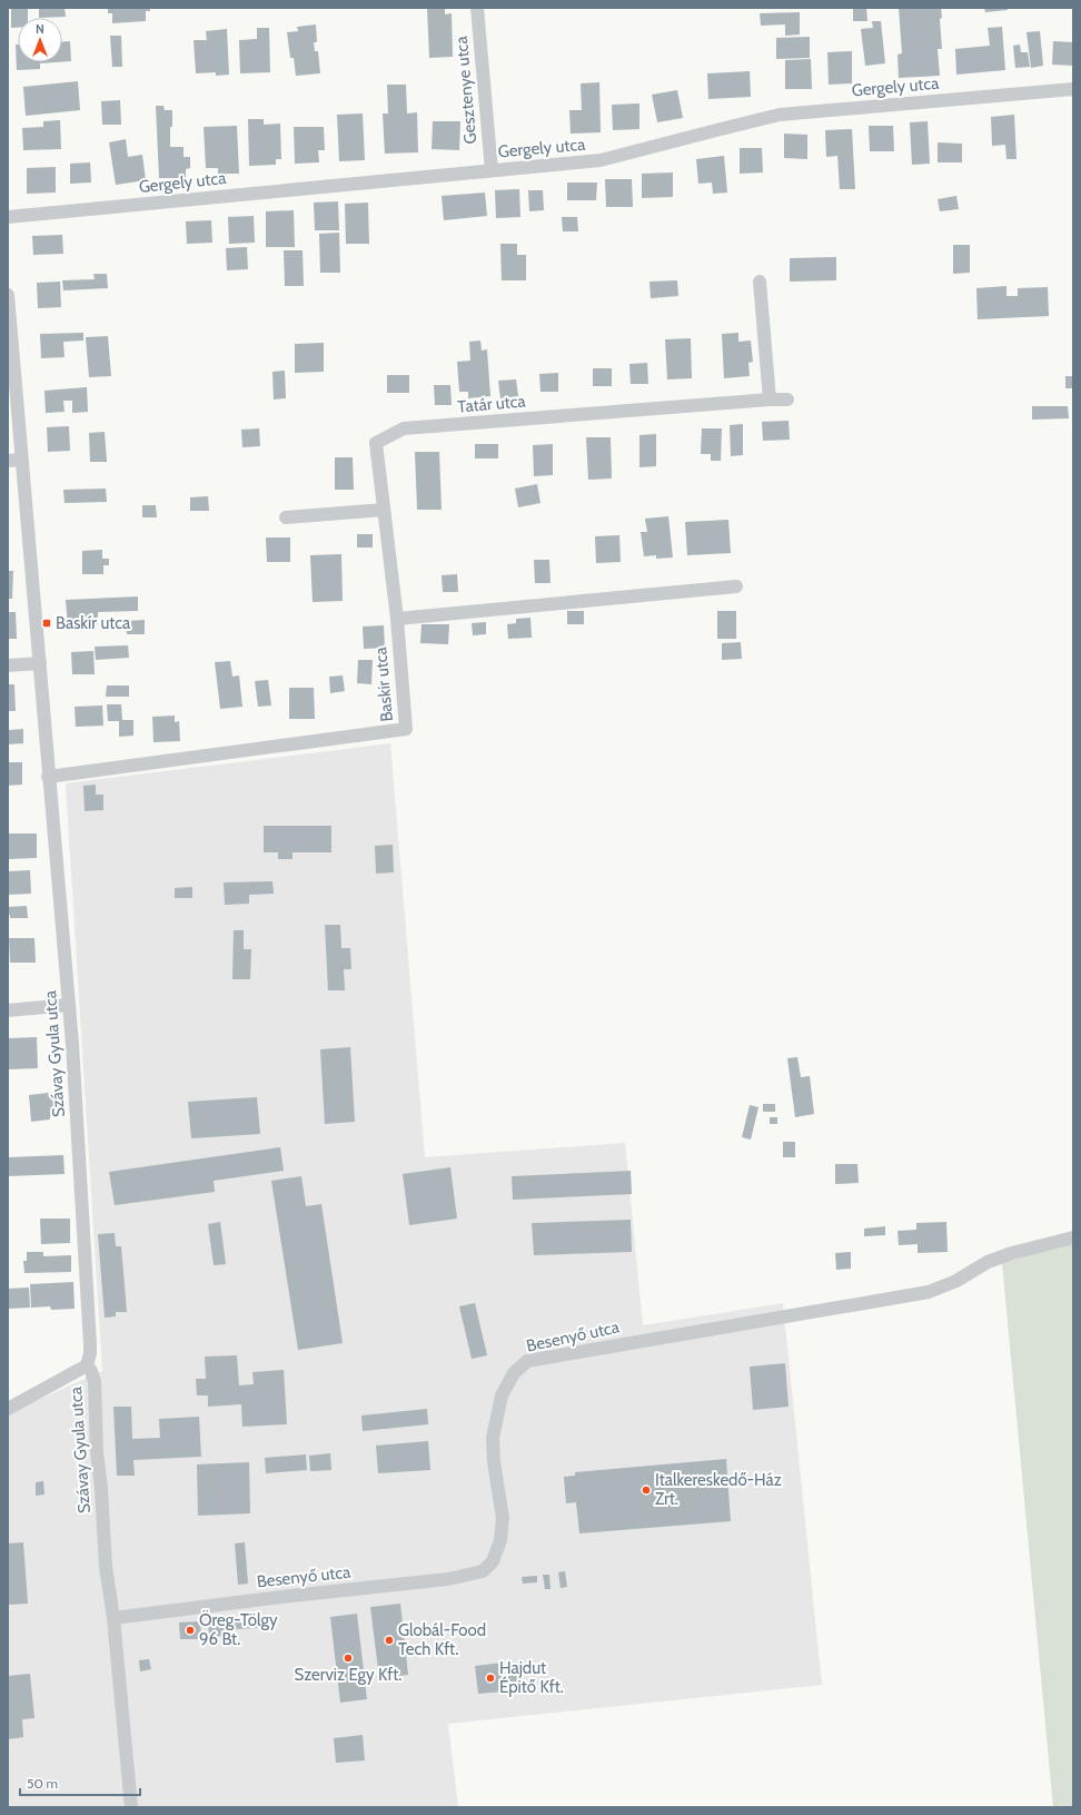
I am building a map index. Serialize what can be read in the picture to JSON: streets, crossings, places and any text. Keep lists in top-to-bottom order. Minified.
{"streets":{"street":["Gergely utca","Gesztenye utca","Tatár utca","Baskir utca","Szávay Gyula utca","Besenyő utca"]},"crossings":[["Gergely utca","Gesztenye utca"],["Tatár utca","Baskir utca"],["Baskir utca","Szávay Gyula utca"],["Szávay Gyula utca","Besenyő utca"]],"places":{"transit":["Baskír utca"],"other":["Italkereskedő-Ház Zrt.","Öreg-Tölgy 96 Bt.","Globál-Food Tech Kft.","Szerviz Egy Kft.","Hajdut Épitő Kft."]},"scale_bar":"50 m","north":"top"}
